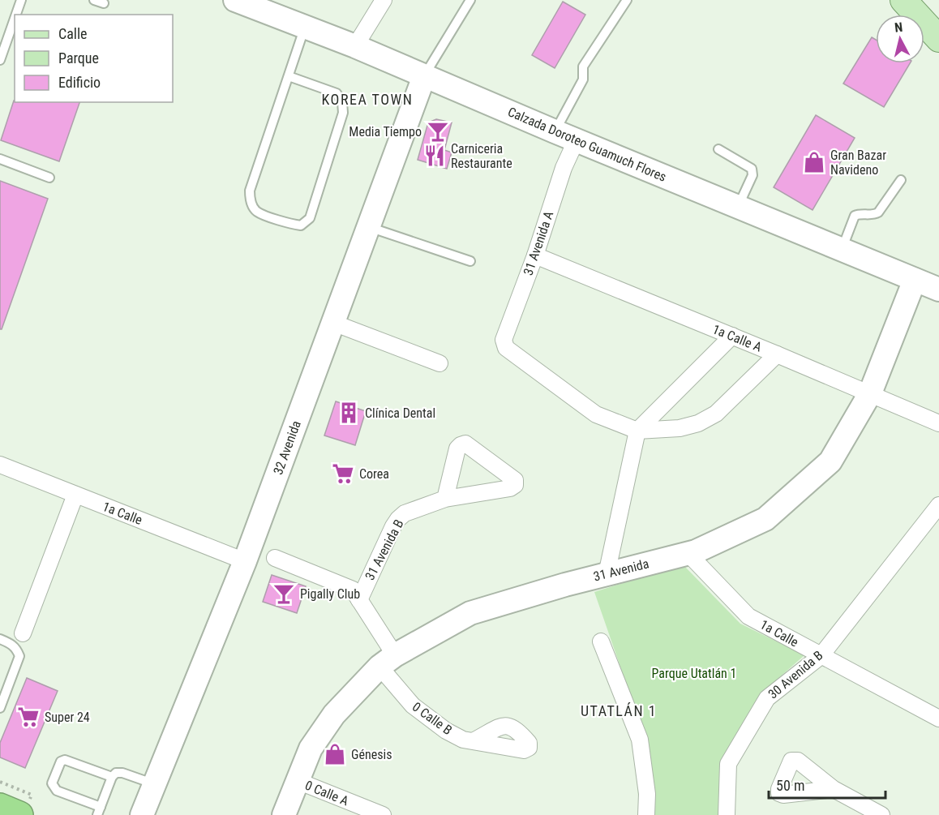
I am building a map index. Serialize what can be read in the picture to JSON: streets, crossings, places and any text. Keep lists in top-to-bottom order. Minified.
{"streets":{"street":["Calzada Doroteo Guamuch Flores","31 Avenida A","1a Calle A","32 Avenida","1a Calle","31 Avenida B","31 Avenida","30 Avenida B","0 Calle B","0 Calle A"]},"crossings":[["Calzada Doroteo Guamuch Flores","31 Avenida A"],["Calzada Doroteo Guamuch Flores","32 Avenida"],["Calzada Doroteo Guamuch Flores","31 Avenida"],["31 Avenida A","1a Calle A"],["1a Calle A","31 Avenida"],["32 Avenida","1a Calle"],["1a Calle","31 Avenida"],["1a Calle","30 Avenida B"],["31 Avenida","0 Calle B"],["31 Avenida","0 Calle A"]],"districts":["KOREA TOWN","UTATLÁN 1"],"parks":["Parque Utatlán 1"],"places":{"bar":["Media Tiempo","Pigally Club"],"restaurant":["Carniceria Restaurante"],"shop":["Gran Bazar Navideno","Génesis"],"building":["Clínica Dental"],"supermarket":["Corea","Super 24"]},"legend":["Calle","Parque","Edificio"],"scale_bar":"50 m","north":"top"}
